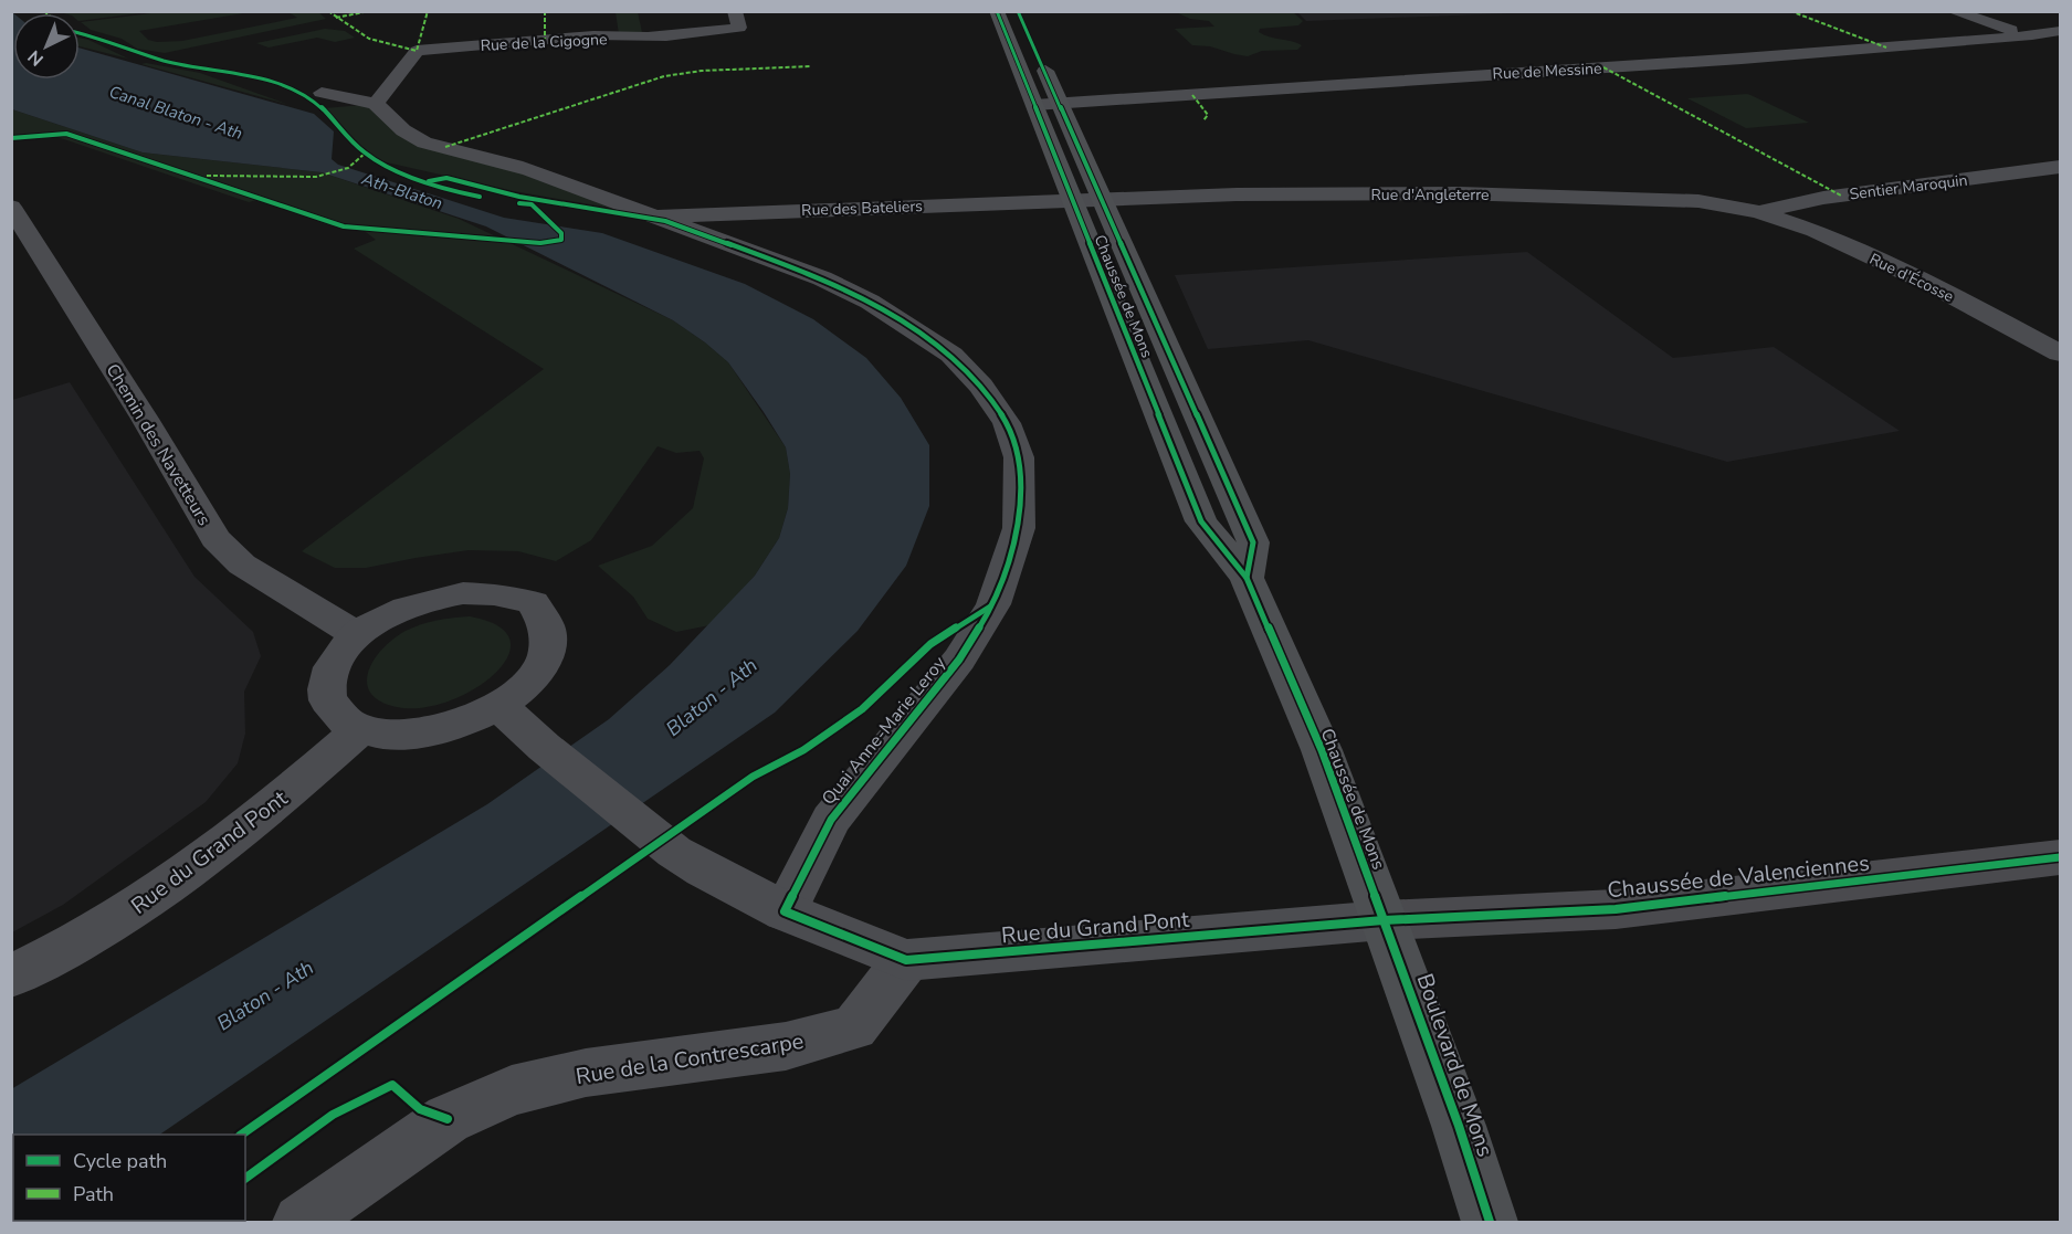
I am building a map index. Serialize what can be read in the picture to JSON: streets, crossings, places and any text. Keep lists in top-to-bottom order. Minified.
{"streets":{"main road":["Chaussée de Mons","Chaussée de Valenciennes","Boulevard de Mons"],"street":["Rue de la Cigogne","Rue de Messine","Sentier Maroquin","Rue d'Angleterre","Rue des Bateliers","Rue d'Écosse","Chemin des Navetteurs","Quai Anne-Marie Leroy","Rue du Grand Pont","Rue de la Contrescarpe"]},"crossings":[["Rue de la Cigogne","Quai Anne-Marie Leroy"],["Rue de Messine","Chaussée de Mons"],["Sentier Maroquin","Rue d'Angleterre"],["Sentier Maroquin","Rue d'Écosse"],["Rue d'Angleterre","Rue d'Écosse"],["Rue d'Angleterre","Chaussée de Mons"],["Rue des Bateliers","Chaussée de Mons"],["Rue des Bateliers","Quai Anne-Marie Leroy"],["Chaussée de Mons","Rue du Grand Pont"],["Chaussée de Mons","Chaussée de Valenciennes"],["Chaussée de Mons","Boulevard de Mons"],["Chemin des Navetteurs","Rue du Grand Pont"],["Quai Anne-Marie Leroy","Rue du Grand Pont"],["Rue du Grand Pont","Chaussée de Valenciennes"],["Rue du Grand Pont","Rue de la Contrescarpe"],["Rue du Grand Pont","Boulevard de Mons"],["Chaussée de Valenciennes","Boulevard de Mons"]],"water":["Canal Blaton - Ath","Ath-Blaton","Blaton - Ath"],"legend":["Cycle path","Path"],"north":"bottom left"}
